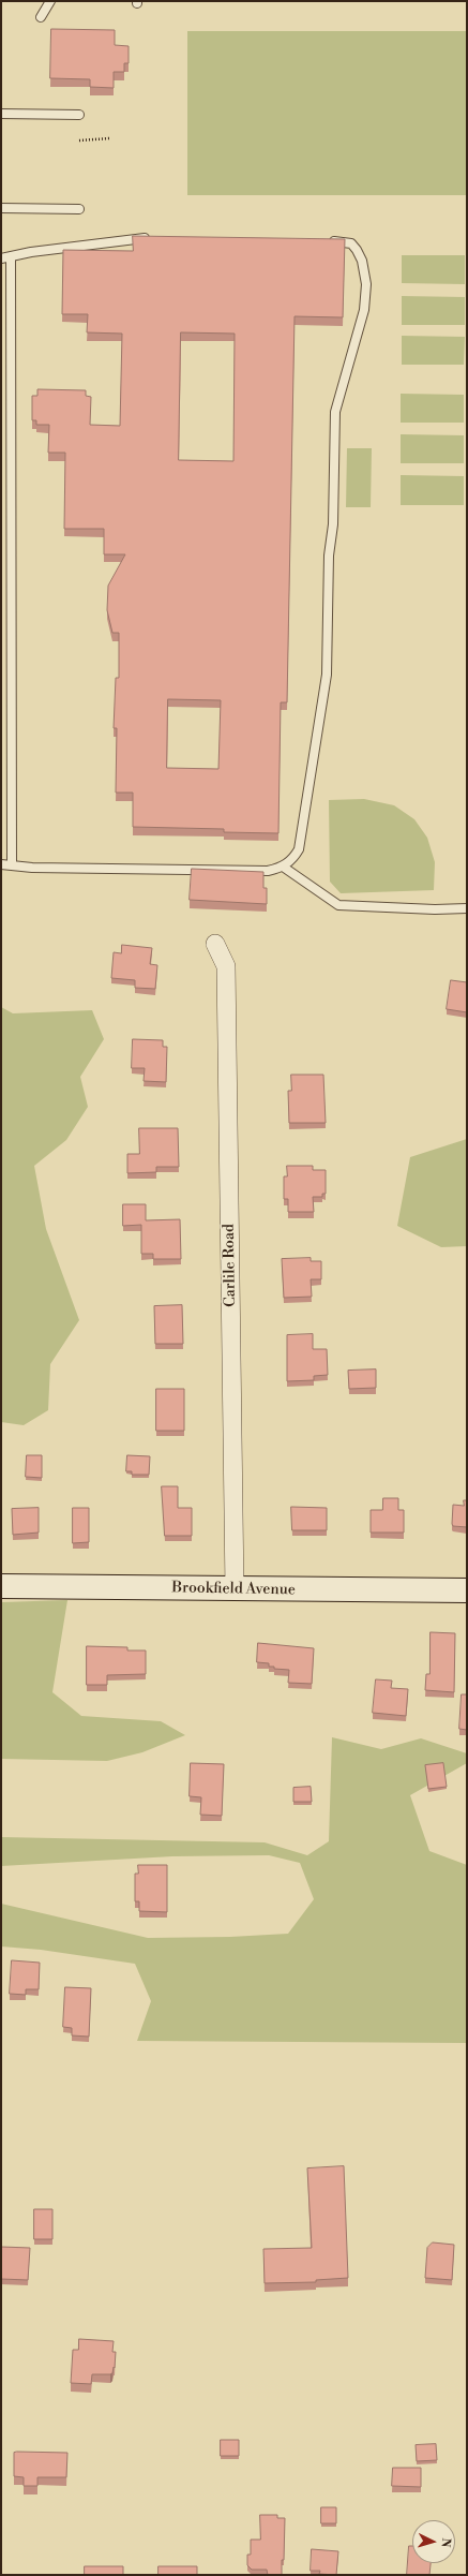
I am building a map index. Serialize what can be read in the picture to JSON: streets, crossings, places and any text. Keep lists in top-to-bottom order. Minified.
{"streets":{"main road":["Brookfield Avenue"],"street":["Carlile Road"]},"crossings":[["Carlile Road","Brookfield Avenue"]],"north":"right"}
